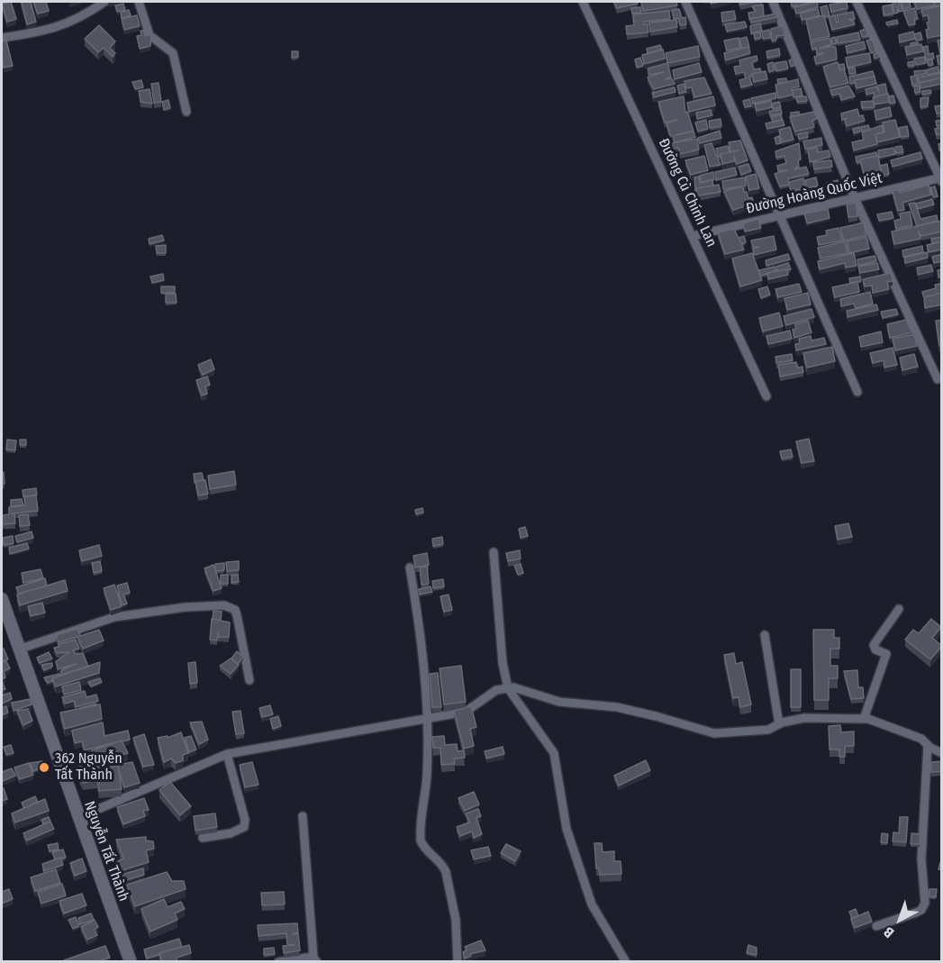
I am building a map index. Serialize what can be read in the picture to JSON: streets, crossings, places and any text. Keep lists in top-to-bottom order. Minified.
{"streets":{"main road":["Nguyễn Tất Thành"],"street":["Đường Cù Chính Lan","Đường Hoàng Quốc Việt"]},"crossings":[["Đường Cù Chính Lan","Đường Hoàng Quốc Việt"]],"places":["362 Nguyễn Tất Thành"],"north":"bottom left"}
